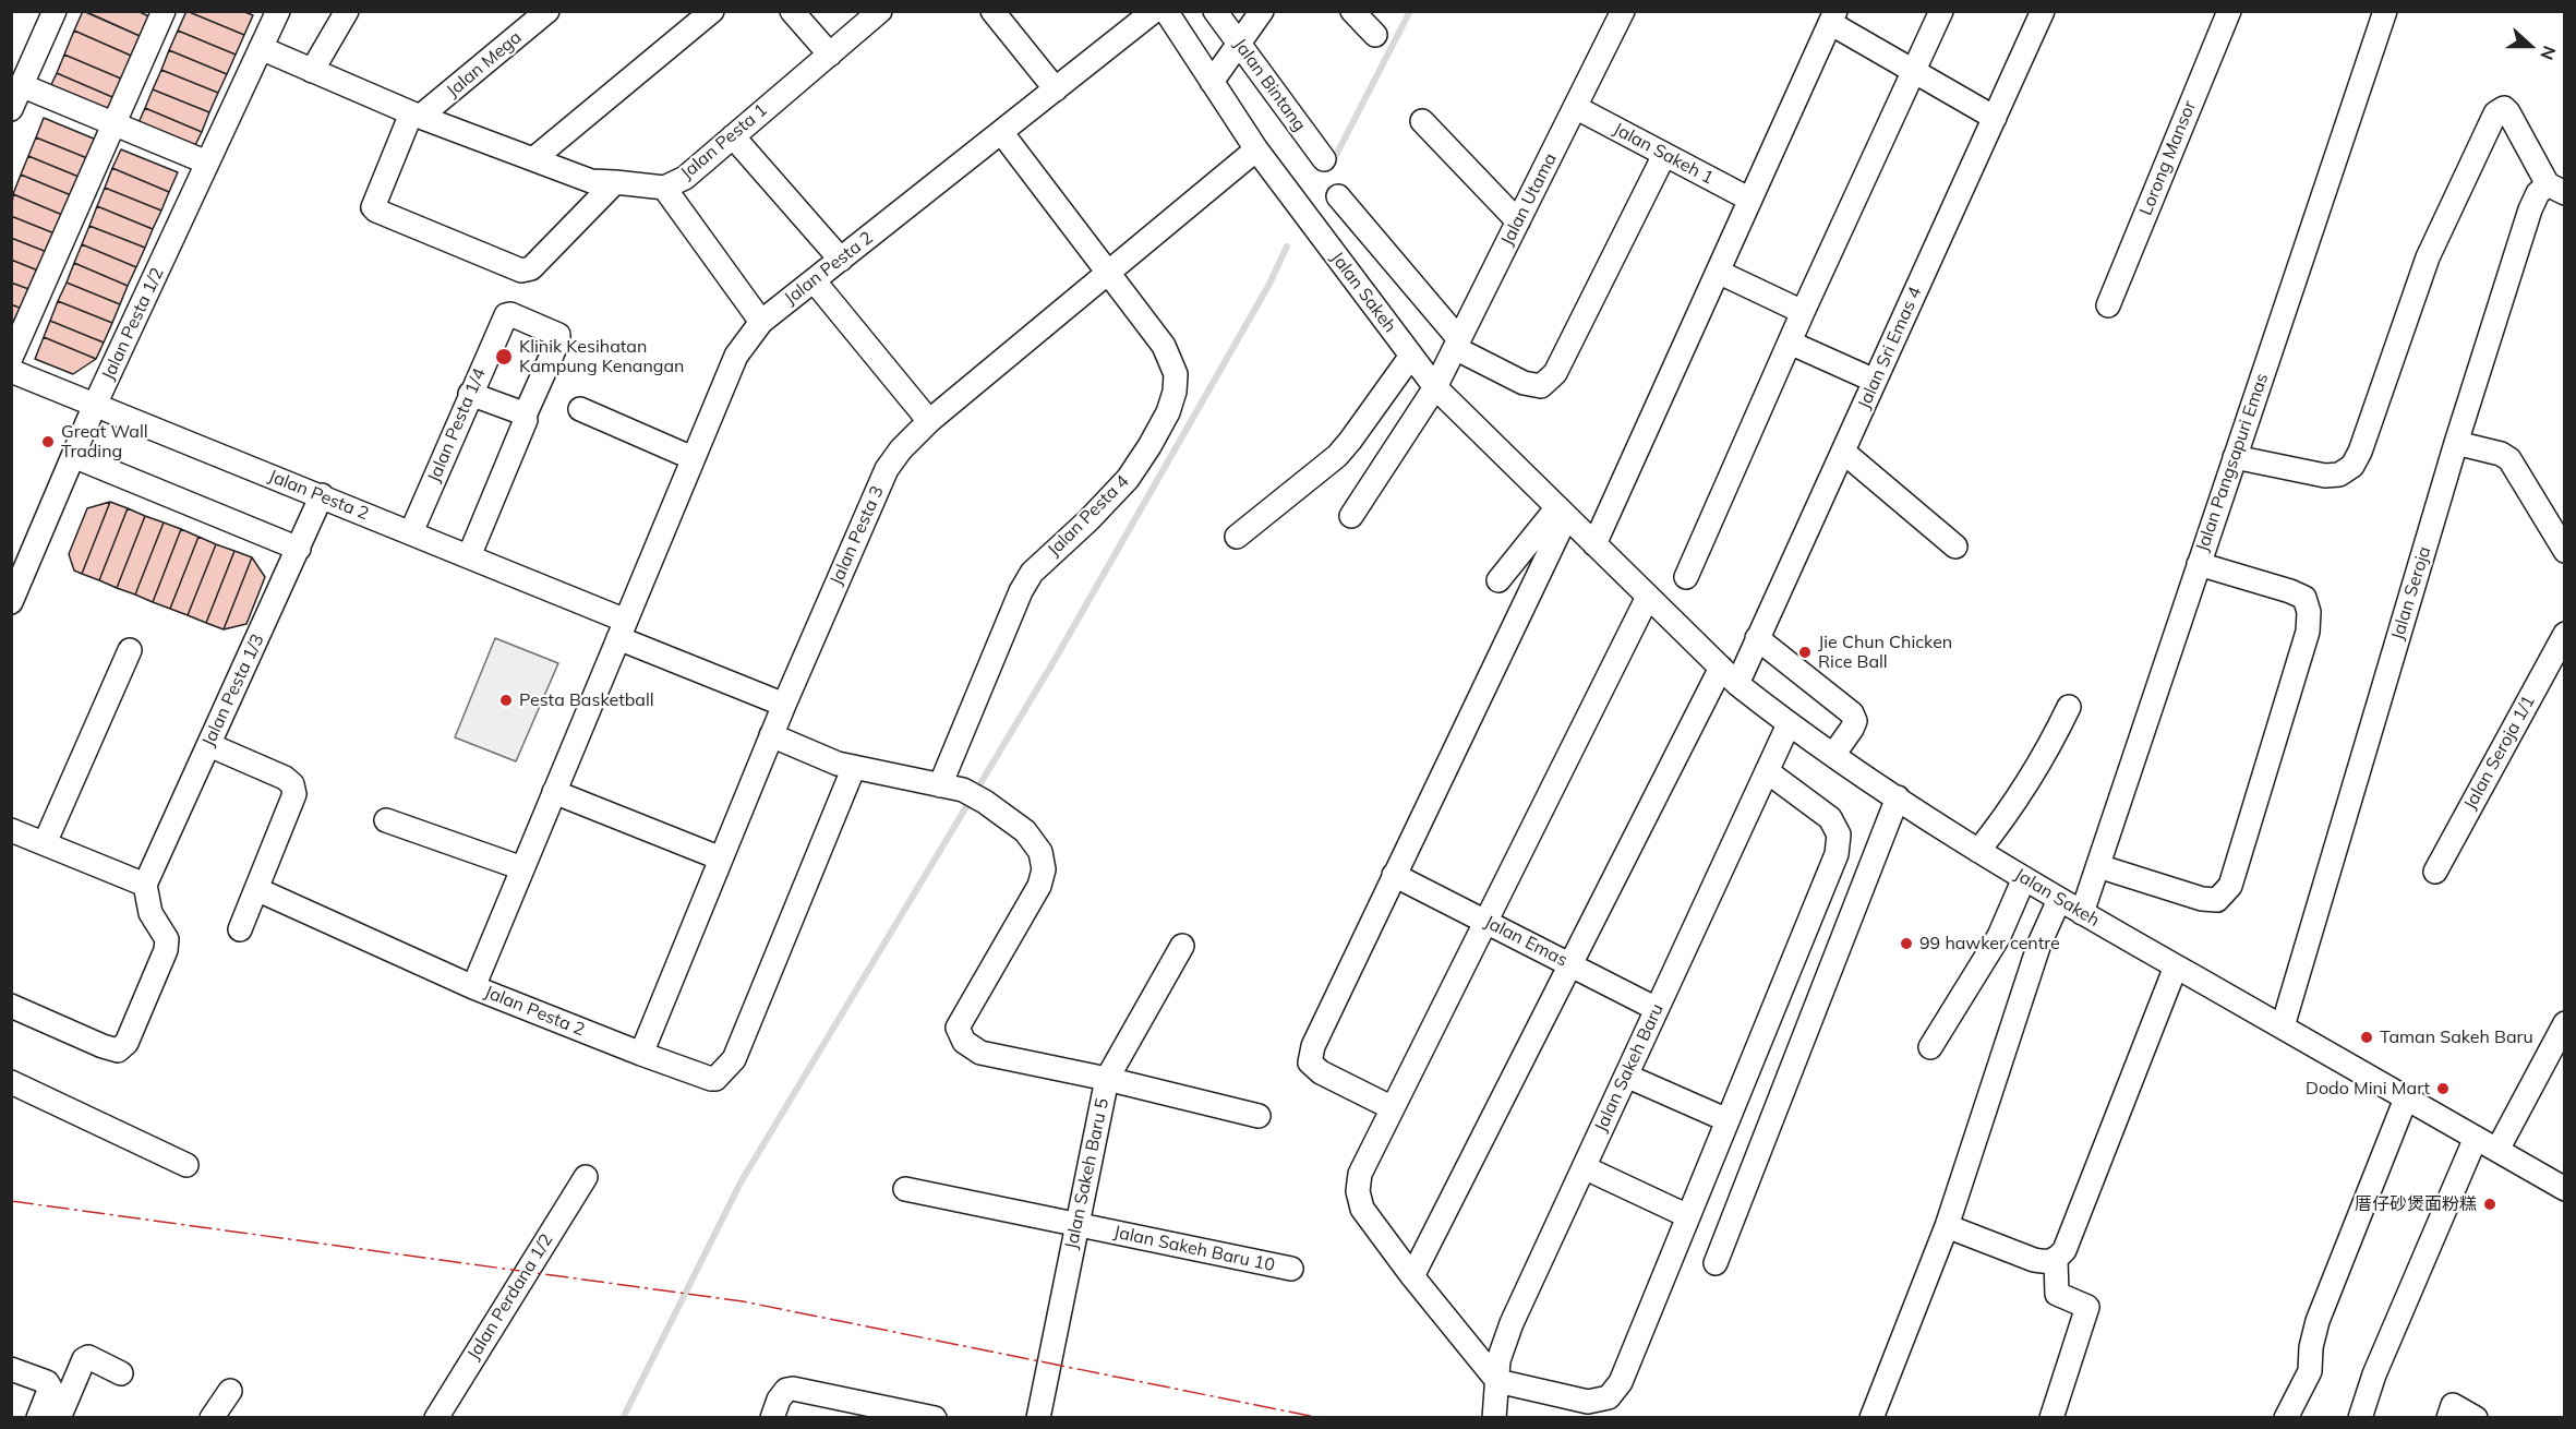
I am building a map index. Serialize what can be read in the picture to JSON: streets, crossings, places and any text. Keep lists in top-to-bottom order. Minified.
{"streets":{"street":["Jalan Mega","Jalan Bintang","Jalan Pesta 1","Jalan Sakeh 1","Lorong Mansor","Jalan Utama","Jalan Pesta 2","Jalan Sakeh","Jalan Pesta 1/2","Jalan Sri Emas 4","Jalan Pesta 1/4","Jalan Pangsapuri Emas","Jalan Pesta 4","Jalan Pesta 3","Jalan Seroja","Jalan Pesta 1/3","Jalan Seroja 1/1","Jalan Emas","Jalan Sakeh Baru","Jalan Sakeh Baru 5","Jalan Sakeh Baru 10","Jalan Perdana 1/2"]},"crossings":[["Jalan Pesta 1","Jalan Pesta 2"],["Jalan Sakeh 1","Jalan Utama"],["Jalan Utama","Jalan Sakeh"],["Jalan Pesta 2","Jalan Pesta 1/2"],["Jalan Pesta 2","Jalan Pesta 1/4"],["Jalan Pesta 2","Jalan Pesta 4"],["Jalan Pesta 2","Jalan Pesta 3"],["Jalan Pesta 2","Jalan Pesta 1/3"],["Jalan Sakeh","Jalan Sri Emas 4"],["Jalan Sakeh","Jalan Pangsapuri Emas"],["Jalan Sakeh","Jalan Pesta 3"],["Jalan Sakeh","Jalan Seroja"],["Jalan Sakeh","Jalan Sakeh Baru"],["Jalan Sri Emas 4","Jalan Emas"],["Jalan Pesta 4","Jalan Pesta 3"],["Jalan Emas","Jalan Sakeh Baru"],["Jalan Sakeh Baru 5","Jalan Sakeh Baru 10"]],"places":["Klinik Kesihatan Kampung Kenangan","Great Wall Trading","Jie Chun Chicken Rice Ball","Pesta Basketball","99 hawker centre","Taman Sakeh Baru","Dodo Mini Mart","厝仔砂煲面粉糕"],"north":"right"}
